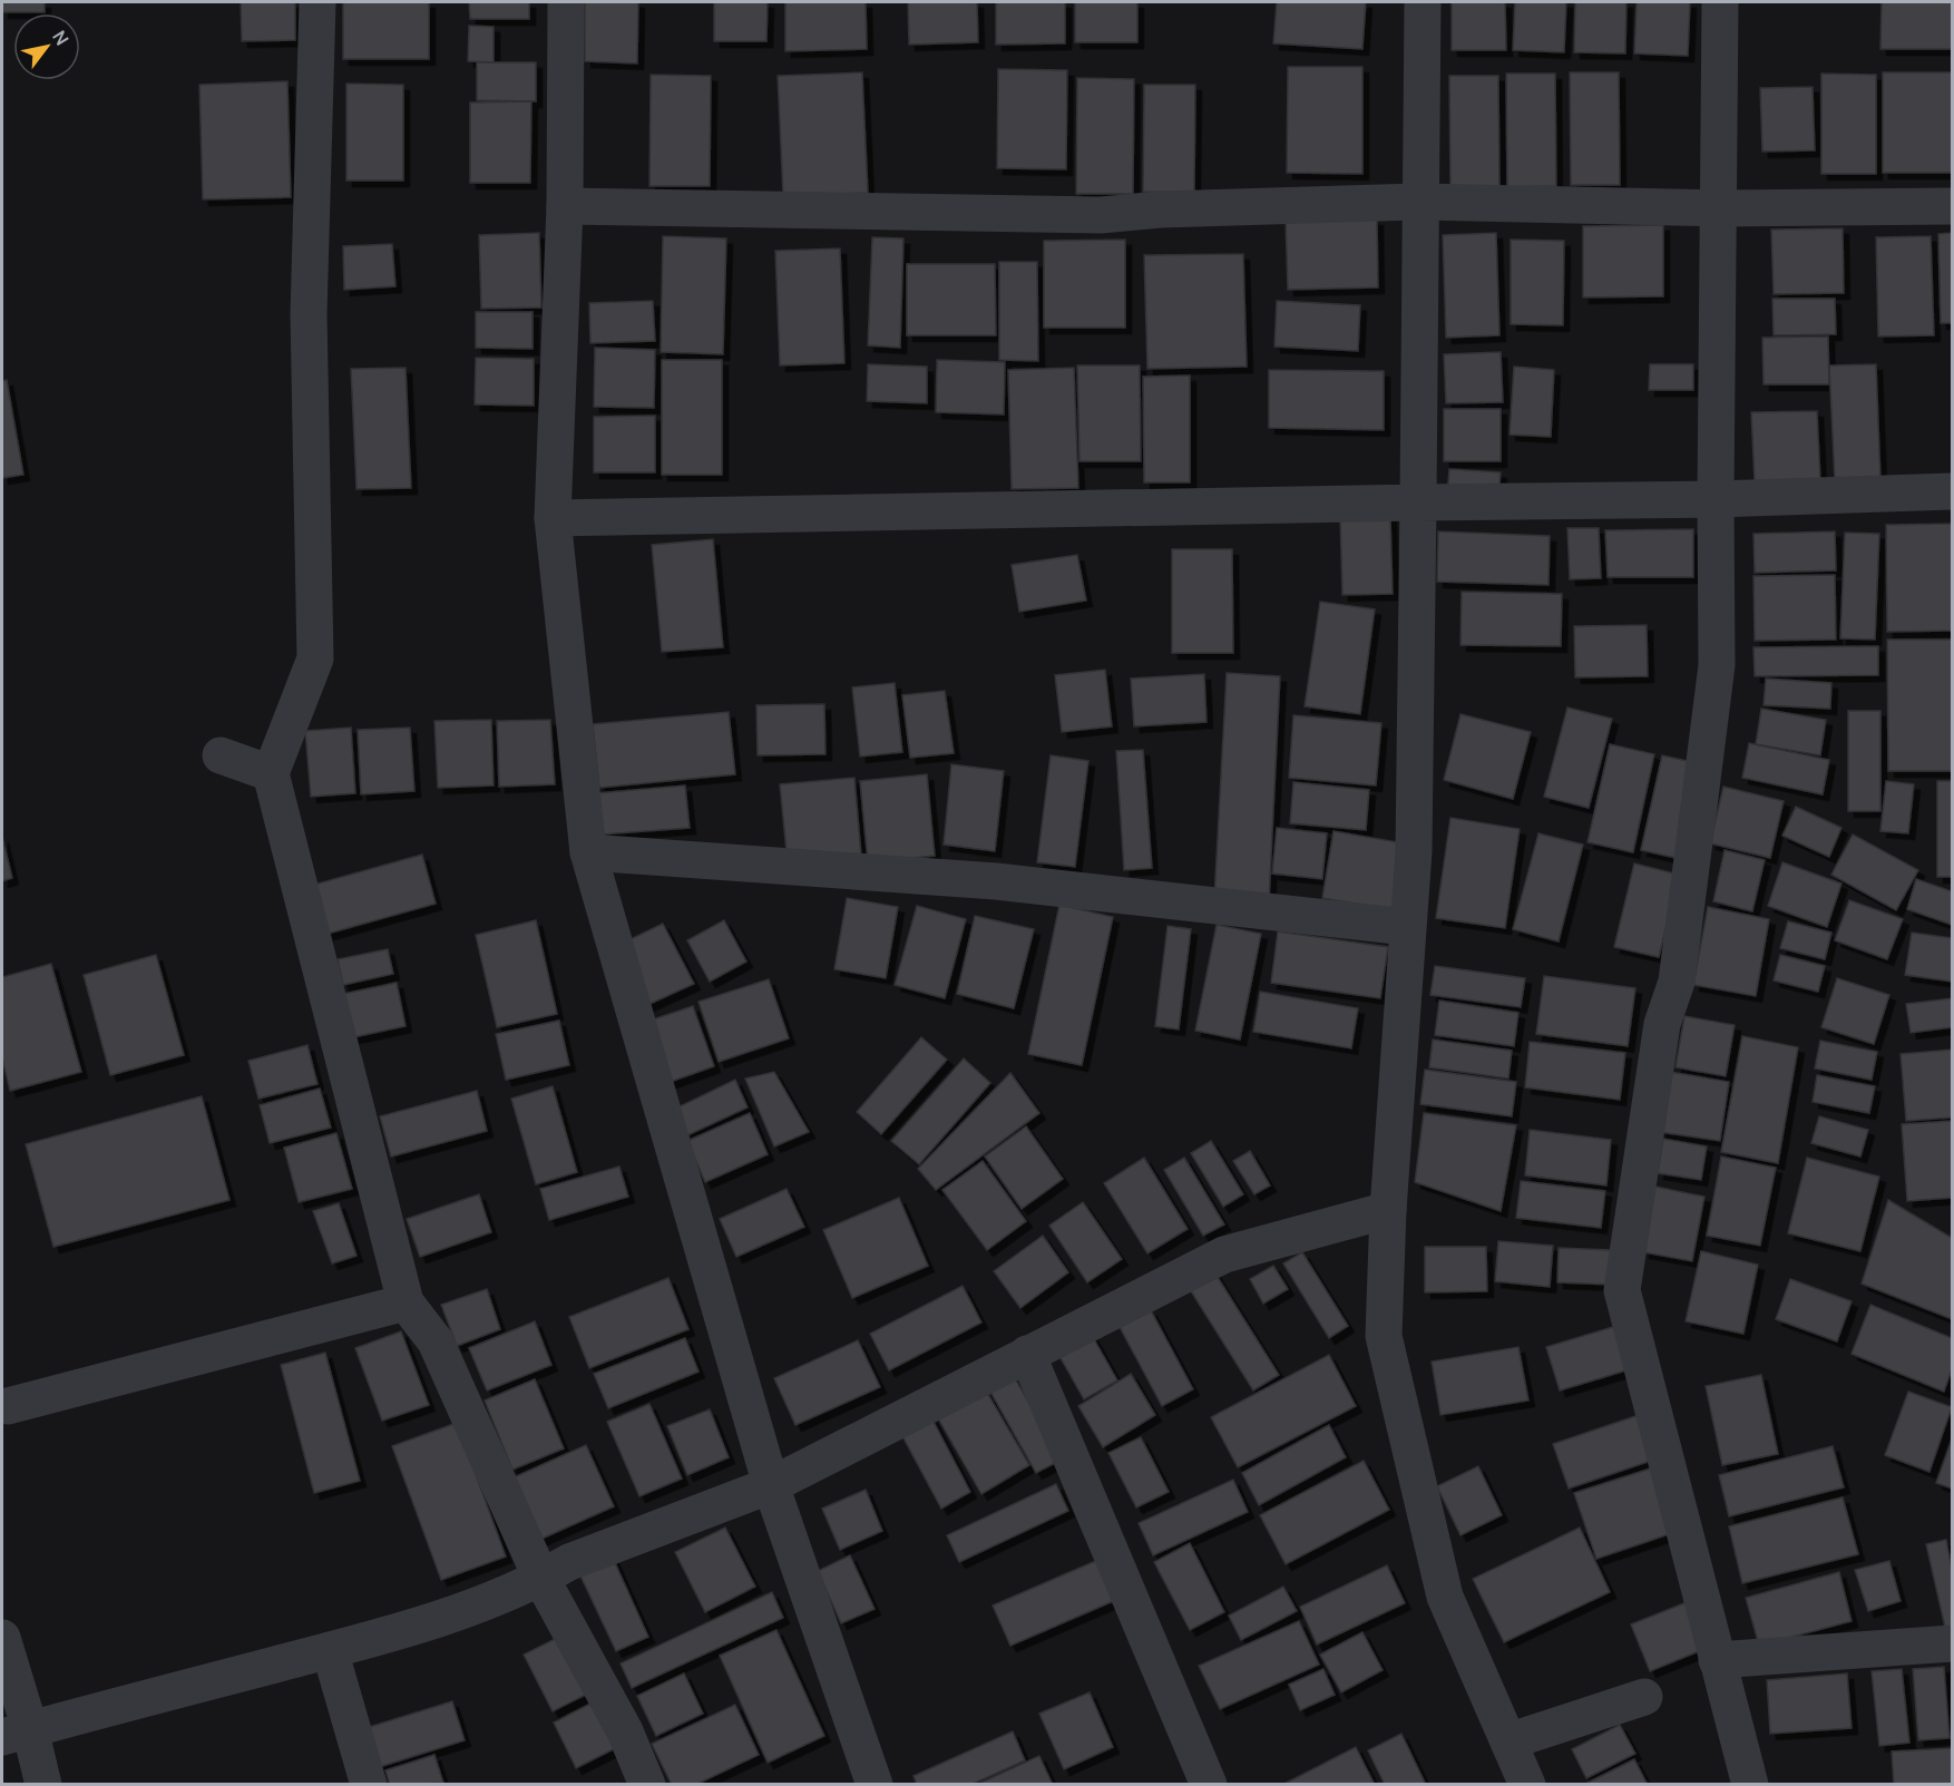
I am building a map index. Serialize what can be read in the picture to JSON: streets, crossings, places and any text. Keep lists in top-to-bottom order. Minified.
{"north":"top right"}
